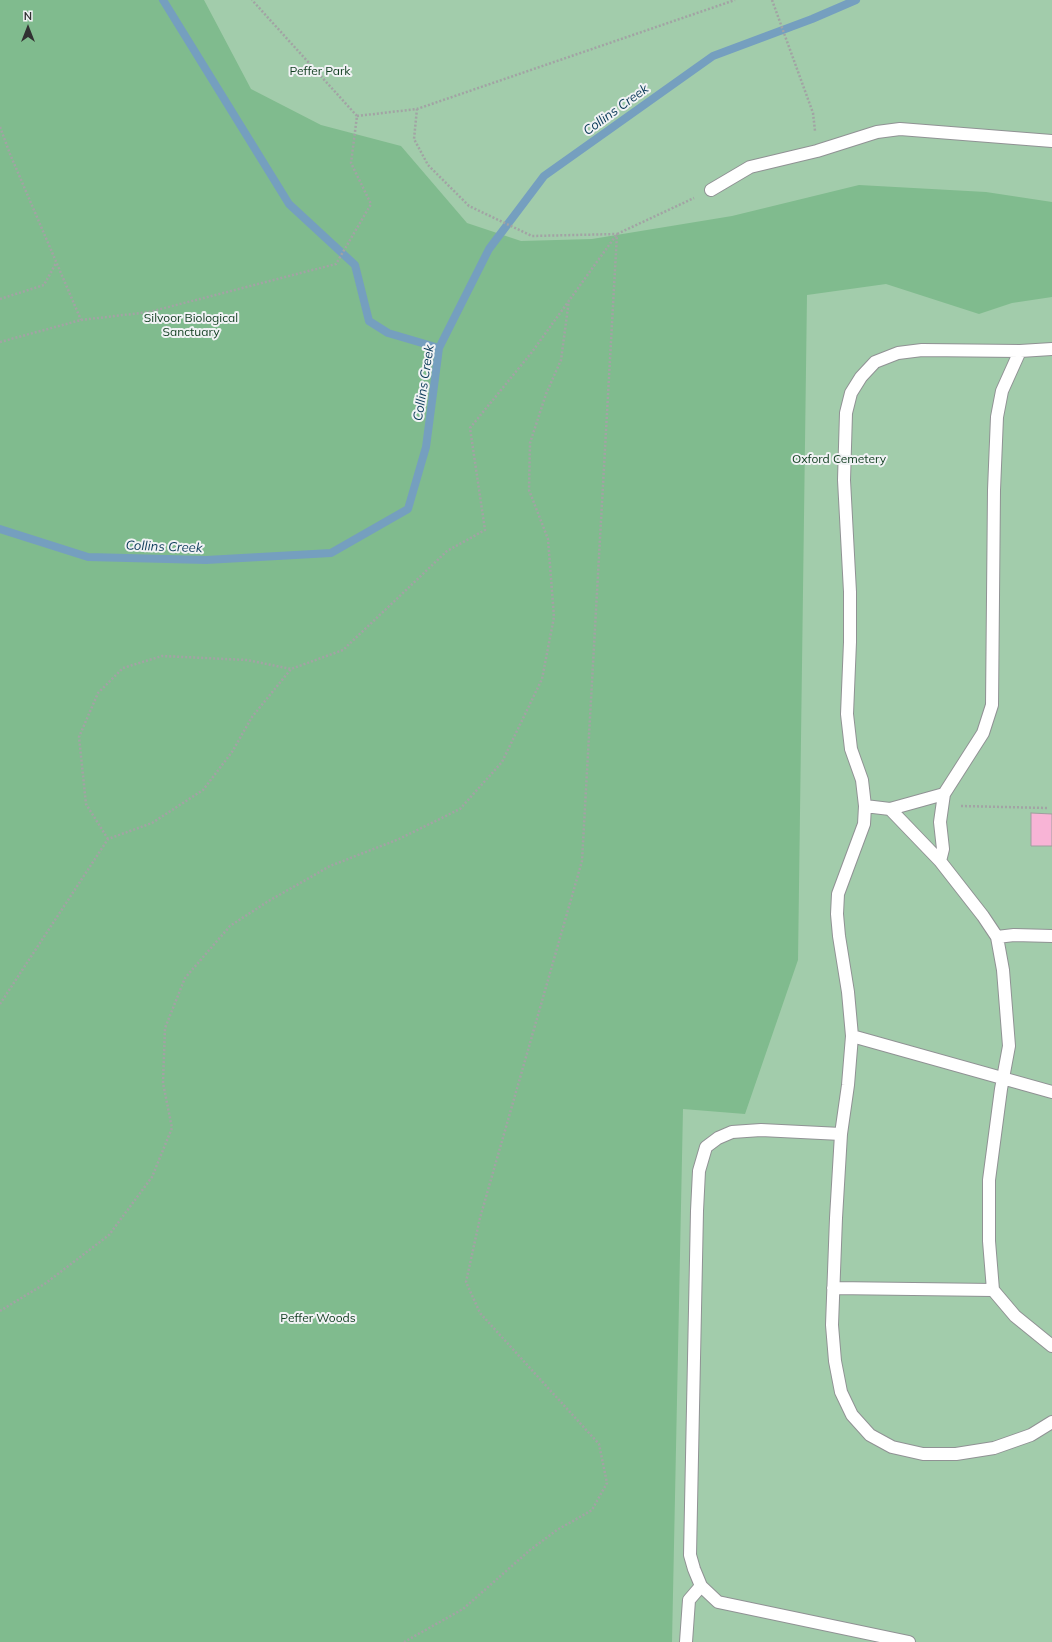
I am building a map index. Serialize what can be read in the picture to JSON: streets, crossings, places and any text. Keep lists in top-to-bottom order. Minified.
{"water":["Collins Creek"],"parks":["Peffer Park","Silvoor Biological Sanctuary","Oxford Cemetery","Peffer Woods"],"north":"top"}
